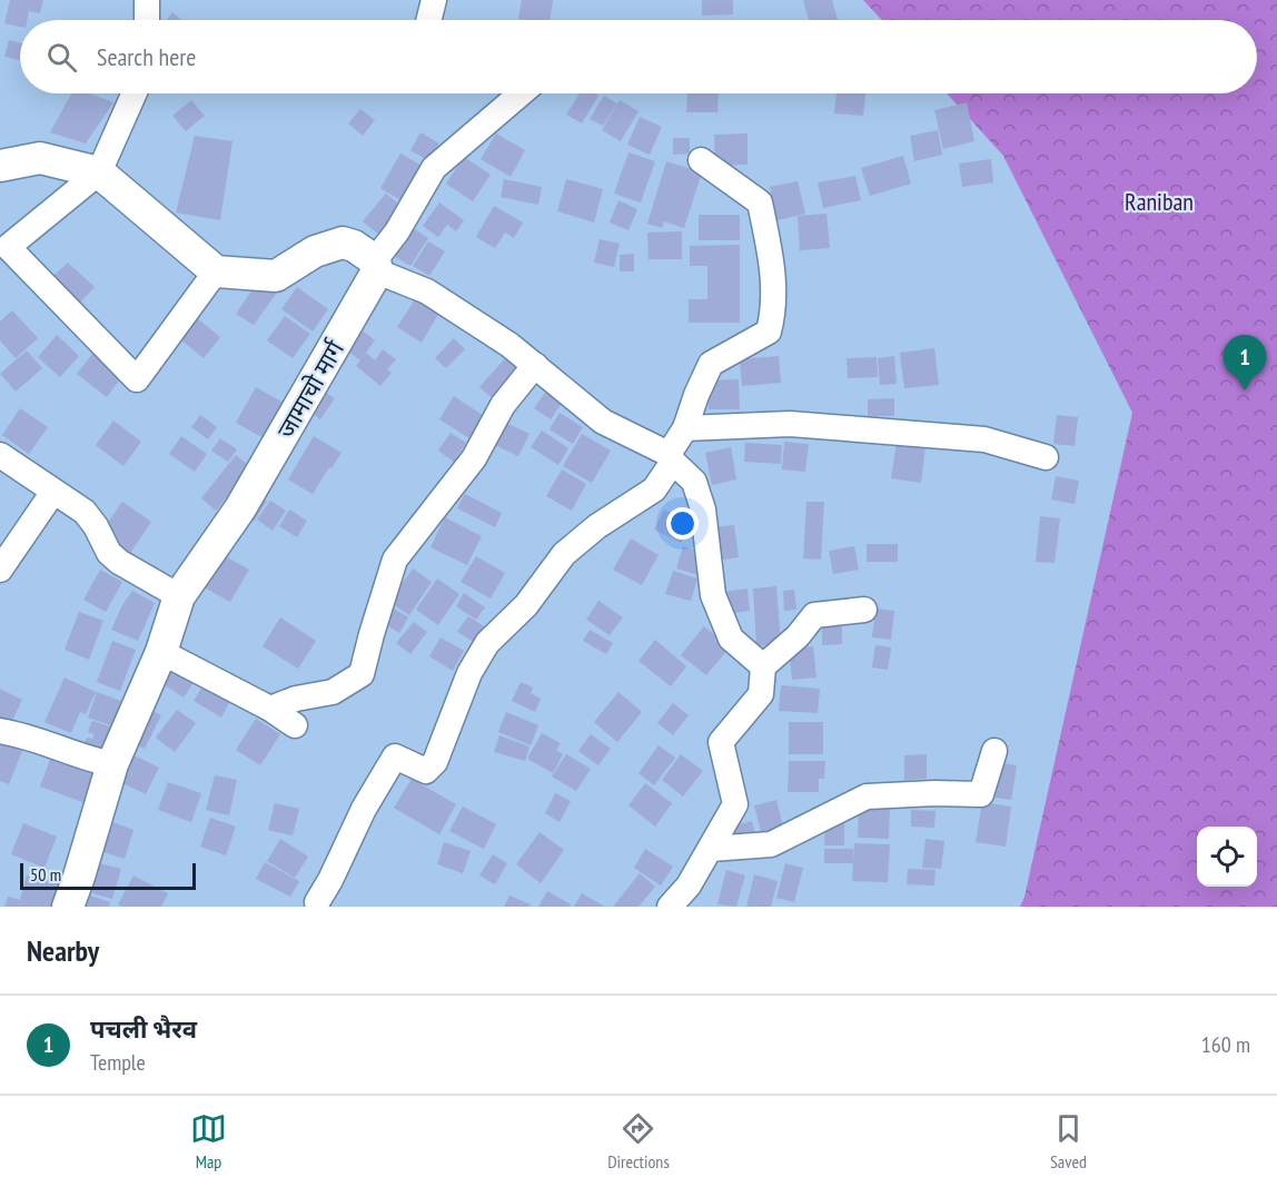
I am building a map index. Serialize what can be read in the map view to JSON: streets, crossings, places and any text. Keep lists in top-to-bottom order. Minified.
{"streets":{"street":["जामाचो मार्ग"]},"parks":["Raniban"],"scale_bar":"50 m","page":{"search":"Search here","pins":"1","scale":"50 m","heading":"Nearby","list":[{"mark":"1","name":"पचली भैरव","note":"Temple","value":"160 m"}],"nav":["Map","Directions","Saved"]}}
